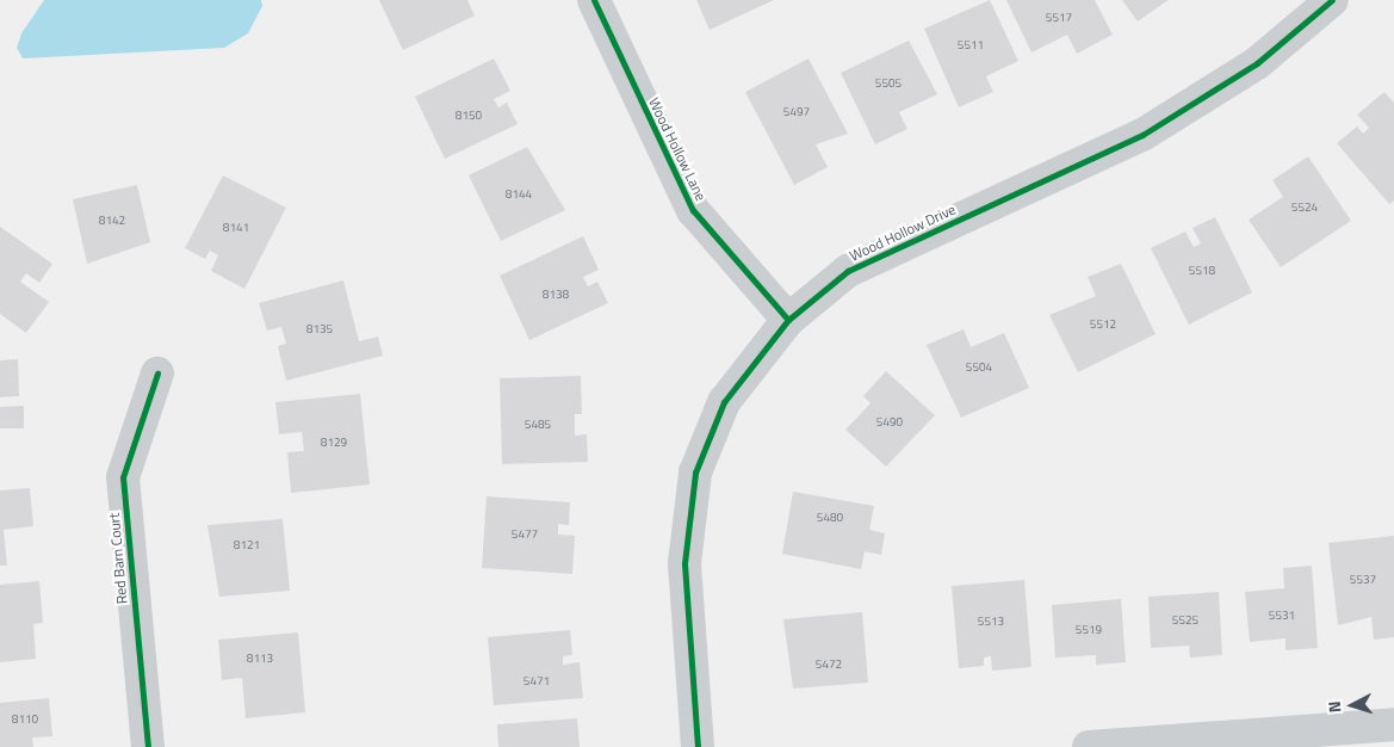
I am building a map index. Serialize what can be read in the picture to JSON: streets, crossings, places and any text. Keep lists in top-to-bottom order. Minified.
{"streets":{"street":["Wood Hollow Lane","Wood Hollow Drive","Red Barn Court"]},"crossings":[["Wood Hollow Lane","Wood Hollow Drive"]],"house_numbers":["5517","5511","5505","5497","8150","8144","5524","8142","8141","5518","8138","5512","8135","5504","5490","5485","8129","5480","5477","8121","5537","5531","5525","5513","5519","8113","5472","5471","8110"],"north":"left"}
